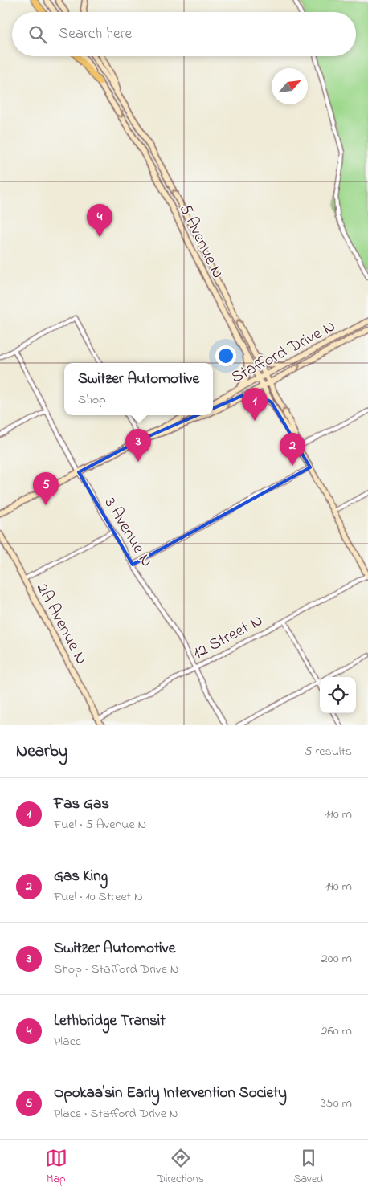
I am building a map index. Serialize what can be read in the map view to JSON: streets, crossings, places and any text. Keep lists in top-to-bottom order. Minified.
{"streets":{"main road":["5 Avenue N","Stafford Drive N","2A Avenue N"],"street":["3 Avenue N","12 Street N"]},"crossings":[["5 Avenue N","Stafford Drive N"],["5 Avenue N","12 Street N"],["Stafford Drive N","3 Avenue N"],["3 Avenue N","12 Street N"],["2A Avenue N","12 Street N"]],"north":"top right","page":{"search":"Search here","pins":["4","1","3","2","5"],"popup":["Switzer Automotive","Shop"],"heading":["Nearby","5 results"],"list":[{"mark":"1","name":"Fas Gas","note":"Fuel · 5 Avenue N","value":"110 m"},{"mark":"2","name":"Gas King","note":"Fuel · 10 Street N","value":"190 m"},{"mark":"3","name":"Switzer Automotive","note":"Shop · Stafford Drive N","value":"200 m"},{"mark":"4","name":"Lethbridge Transit","note":"Place","value":"260 m"},{"mark":"5","name":"Opokaa'sin Early Intervention Society","note":"Place · Stafford Drive N","value":"350 m"}],"nav":["Map","Directions","Saved"]}}
